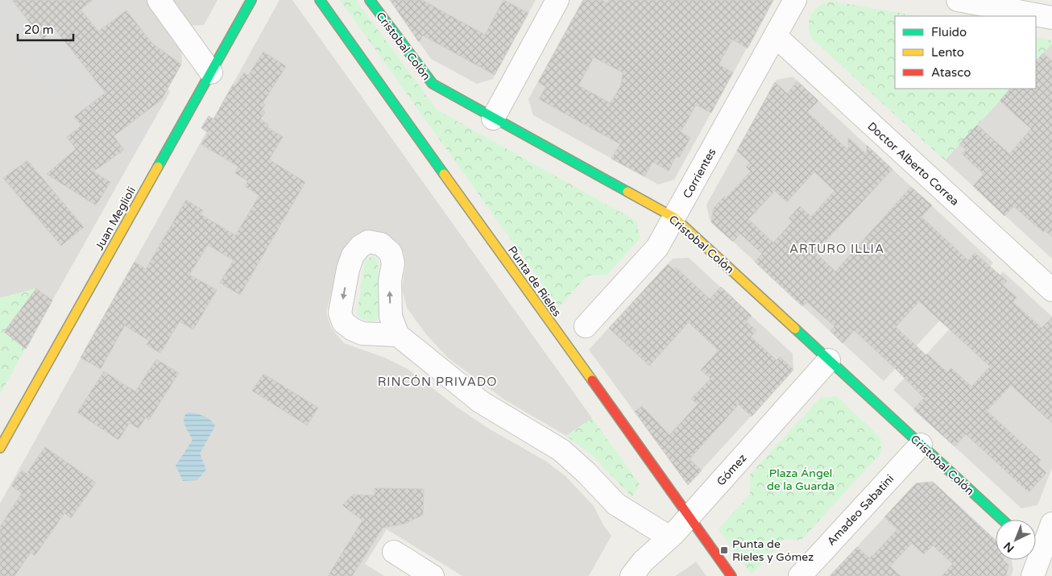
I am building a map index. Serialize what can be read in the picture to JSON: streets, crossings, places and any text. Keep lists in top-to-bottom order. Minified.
{"streets":{"street":["Cristobal Colón","Doctor Alberto Correa","Corrientes","Juan Meglioli","Punta de Rieles","Gómez","Amadeo Sabatini"]},"crossings":[["Cristobal Colón","Corrientes"],["Cristobal Colón","Gómez"],["Cristobal Colón","Amadeo Sabatini"],["Doctor Alberto Correa","Corrientes"],["Punta de Rieles","Gómez"]],"districts":["ARTURO ILLIA","RINCÓN PRIVADO"],"parks":["Plaza Ángel de la Guarda"],"places":{"transit":["Punta de Rieles y Gómez"]},"legend":["Fluido","Lento","Atasco"],"scale_bar":"20 m","north":"bottom left"}
